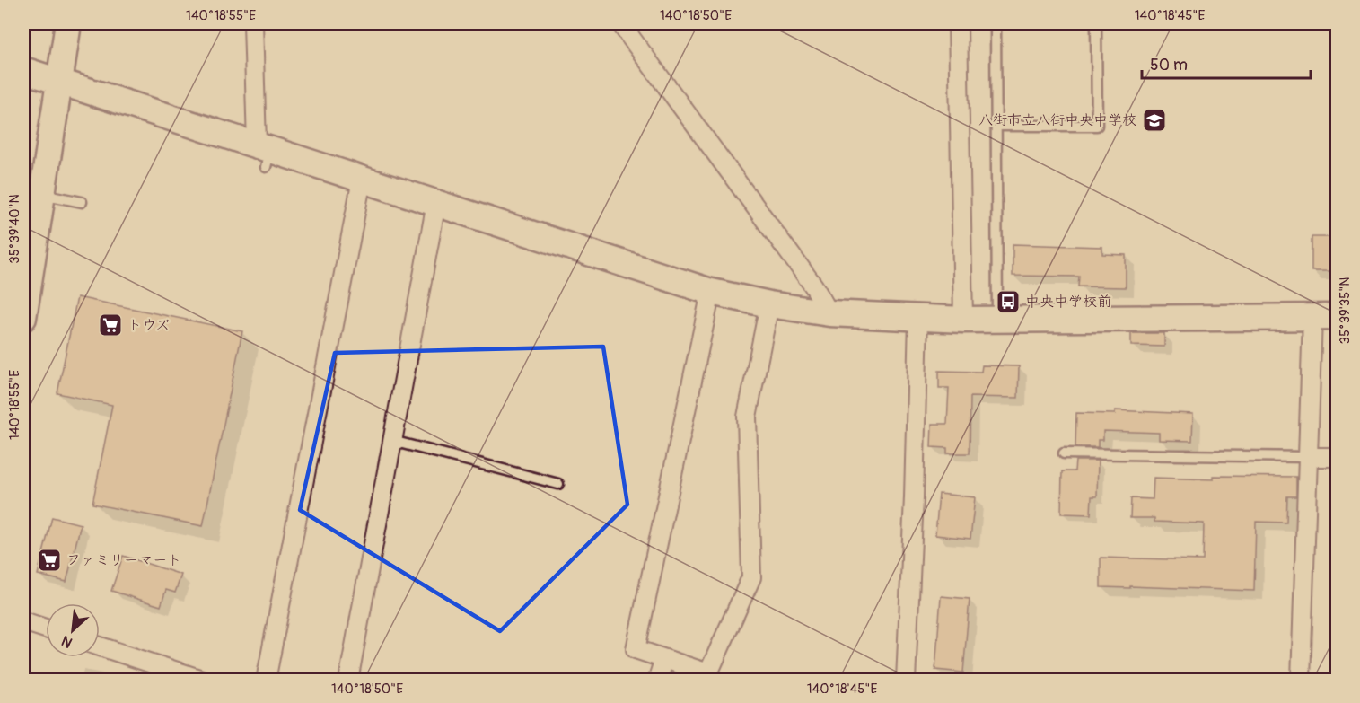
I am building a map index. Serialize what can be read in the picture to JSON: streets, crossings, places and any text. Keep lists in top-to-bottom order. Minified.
{"places":{"school or university":["八街市立八街中央中学校"],"bus stop":["中央中学校前"],"supermarket":["トウズ","ファミリーマート"]},"scale_bar":"50 m","north":"bottom left","coordinates":["140°18'55\"E","140°18'50\"E","140°18'45\"E","35°39'40\"N","35°39'35\"N"]}
